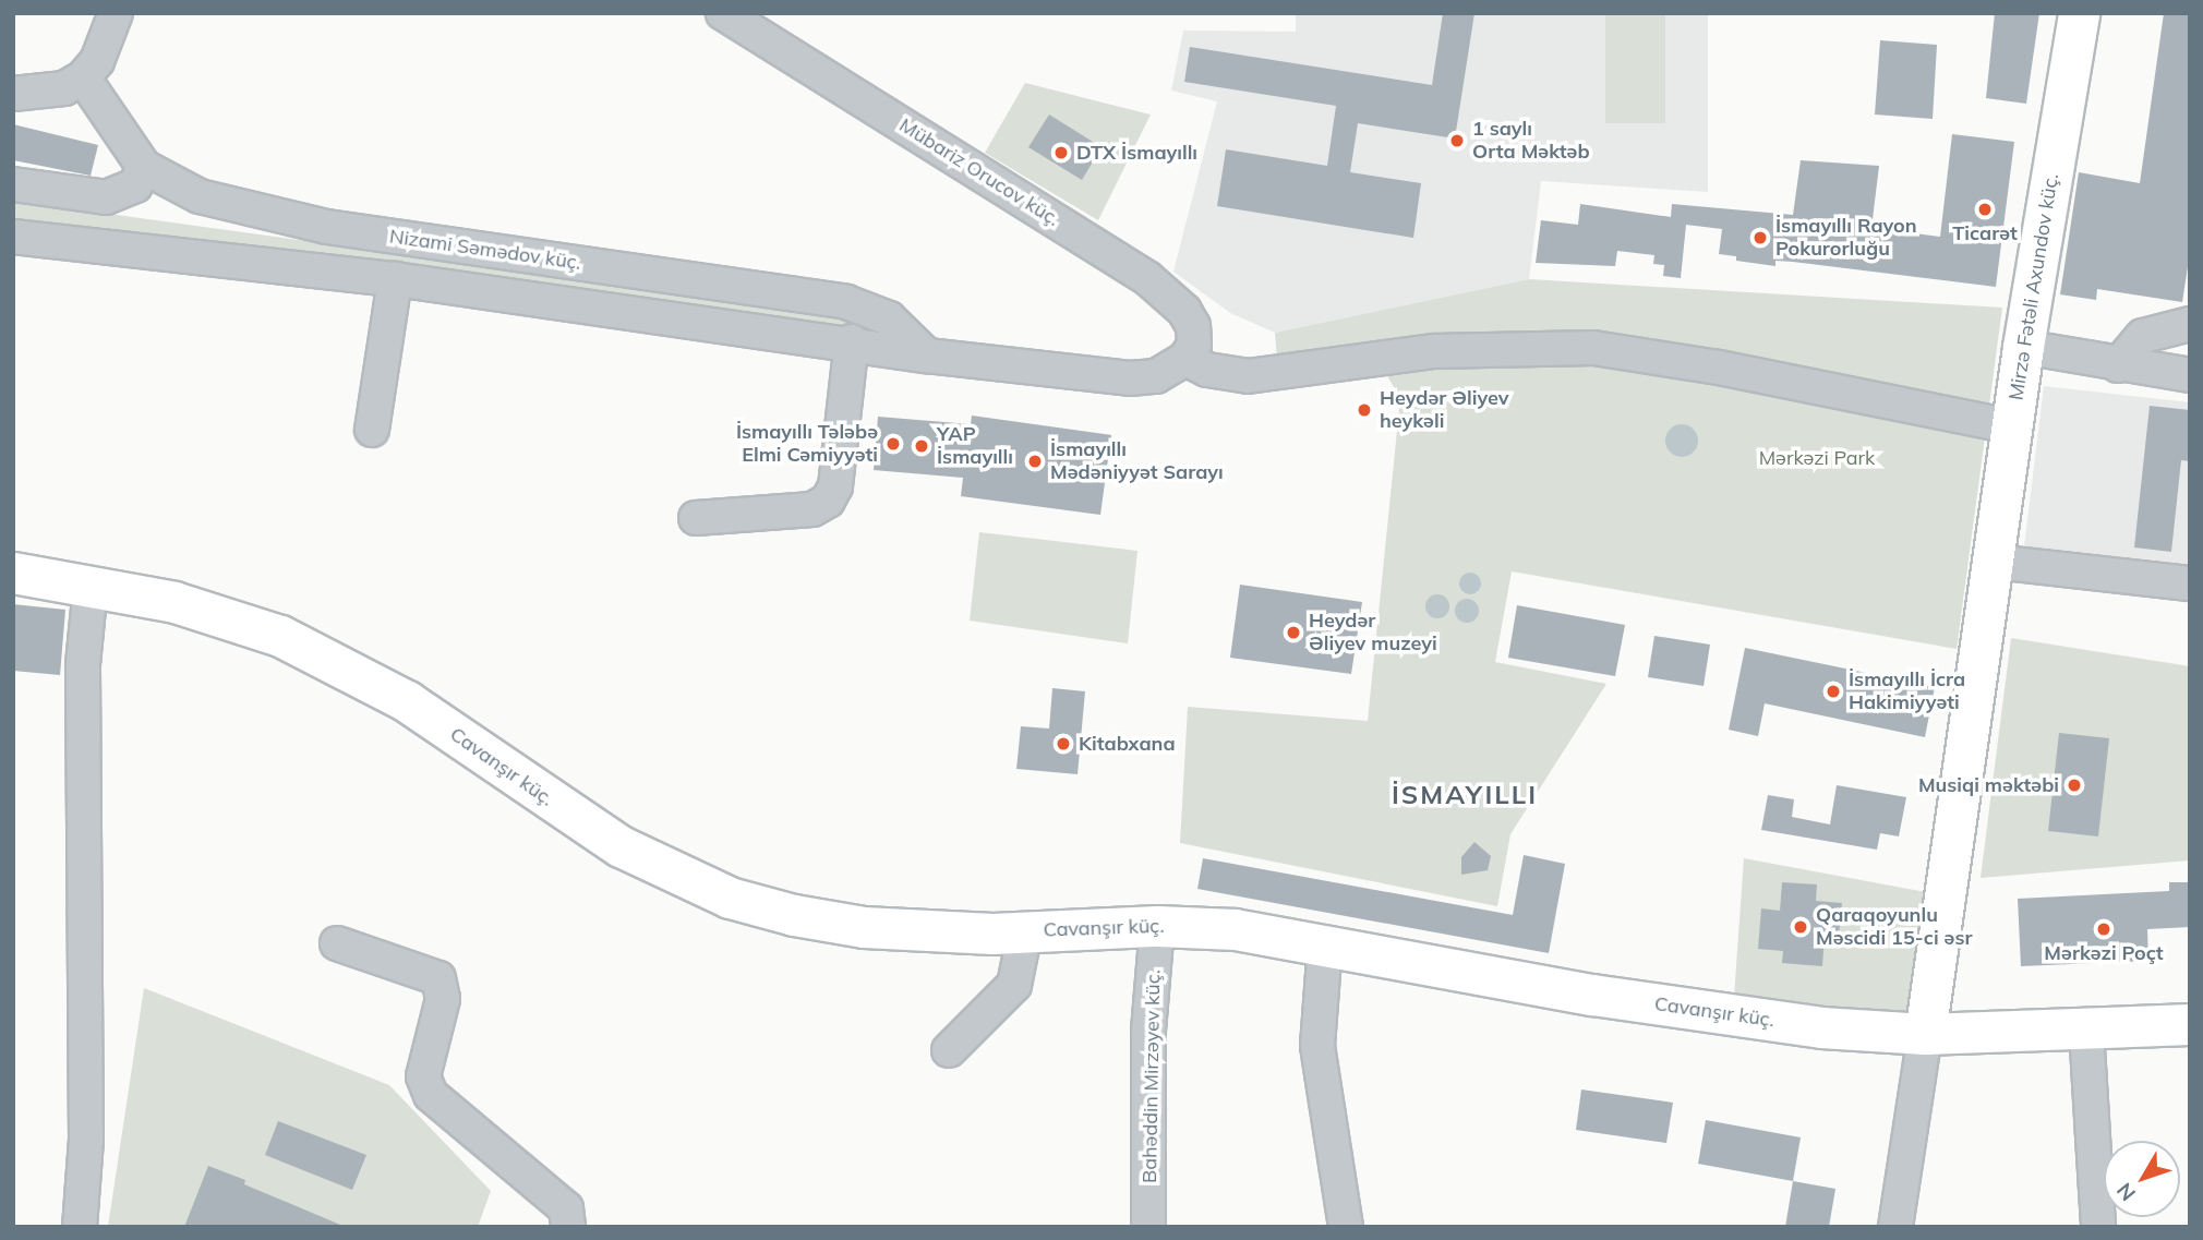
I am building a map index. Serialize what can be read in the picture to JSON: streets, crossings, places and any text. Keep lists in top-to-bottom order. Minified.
{"streets":{"main road":["Mirzə Fətəli Axundov küç.","Cavanşır küç."],"street":["Mübariz Orucov küç.","Nizami Səmədov küç.","Bahəddin Mirzəyev küç."]},"crossings":[["Mirzə Fətəli Axundov küç.","Cavanşır küç."],["Cavanşır küç.","Bahəddin Mirzəyev küç."]],"districts":["İSMAYILLI"],"parks":["Mərkəzi Park"],"places":["1 saylı Orta Məktəb","DTX İsmayıllı","Ticarət","İsmayıllı Rayon Pokurorluğu","Heydər Əliyev heykəli","İsmayıllı Tələbə Elmi Cəmiyyəti","YAP İsmayıllı","İsmayıllı Mədəniyyət Sarayı","Heydər Əliyev muzeyi","İsmayıllı İcra Hakimiyyəti","Kitabxana","Musiqi məktəbi","Qaraqoyunlu Məscidi 15-ci əsr","Mərkəzi Poçt"],"north":"bottom left"}
